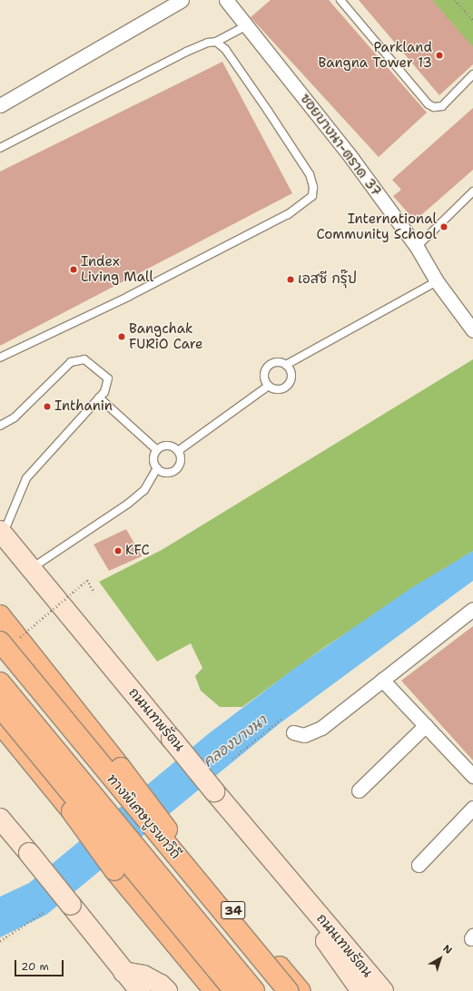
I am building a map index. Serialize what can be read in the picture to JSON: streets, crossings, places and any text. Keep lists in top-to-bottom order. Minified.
{"streets":{"highway":["ทางพิเศษบูรพาวิถี","34"],"main road":["ถนนเทพรัตน"],"street":["ซอยบางนา-ตราด 37"]},"water":["คลองบางนา"],"places":["Parkland Bangna Tower 13","International Community School","Index Living Mall","เอสซี กรุ๊ป","Bangchak FURiO Care","Inthanin","KFC"],"scale_bar":"20 m","north":"top right"}
